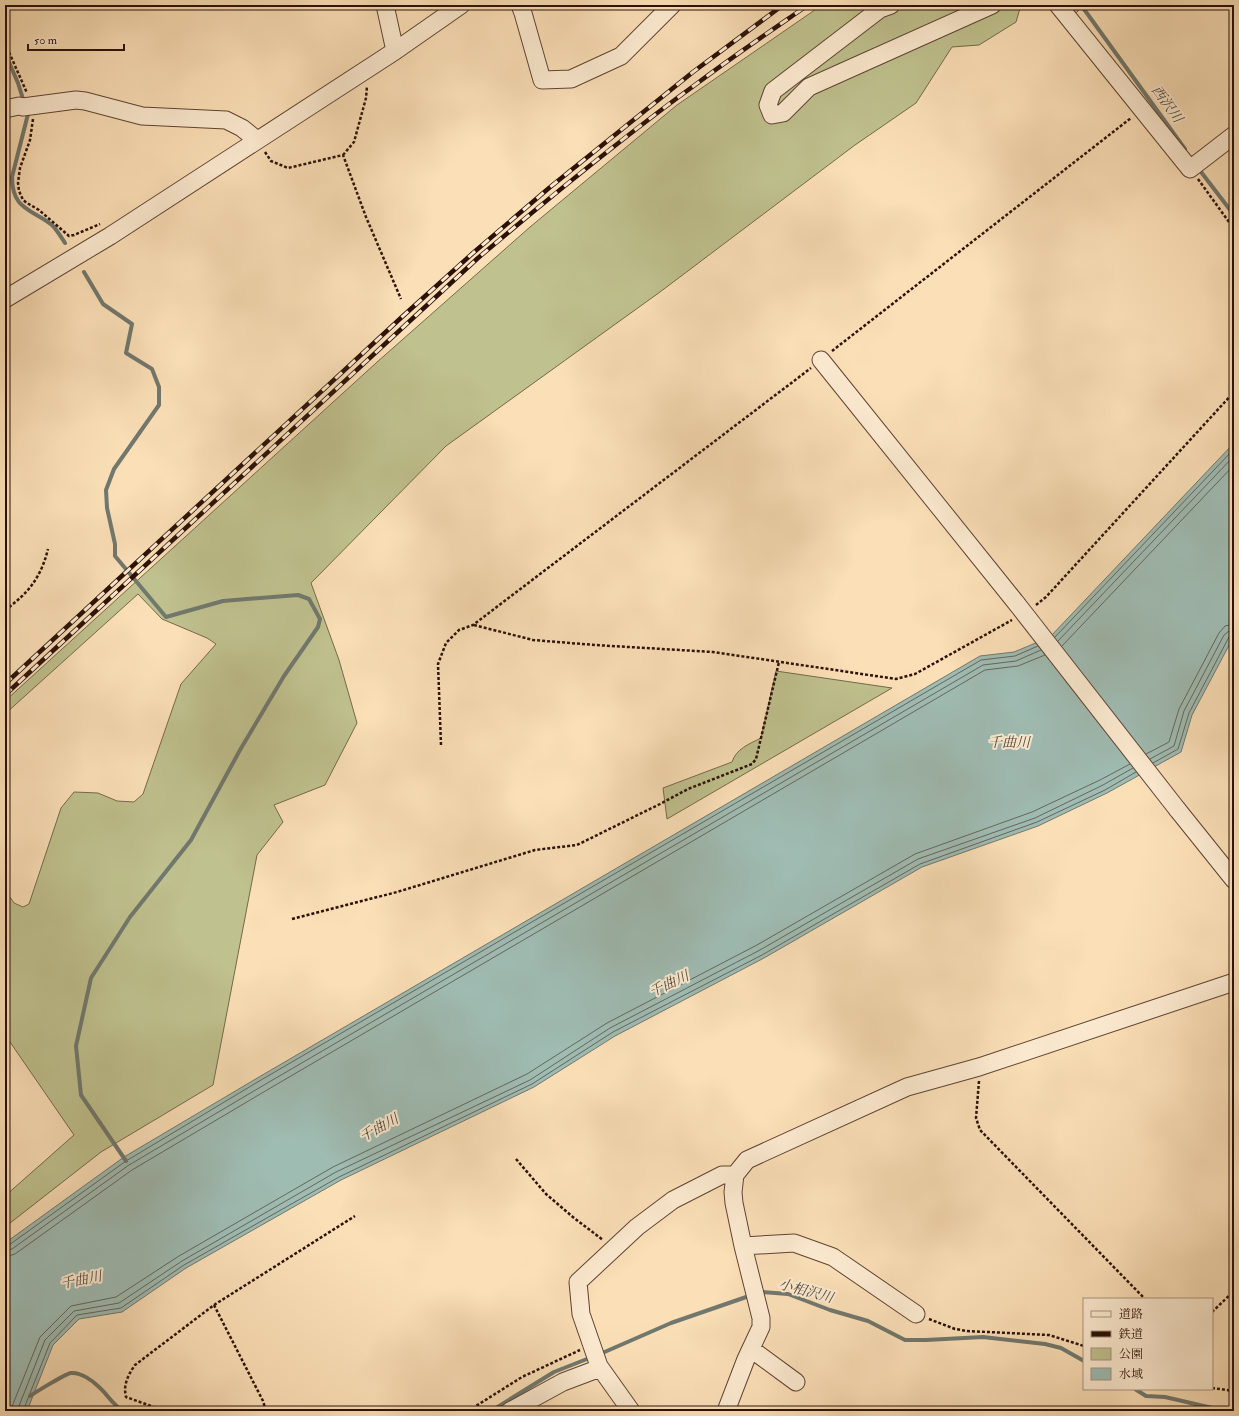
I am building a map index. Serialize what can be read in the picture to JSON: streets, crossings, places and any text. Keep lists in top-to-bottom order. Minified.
{"water":["西沢川","千曲川","小相沢川"],"legend":["道路","鉄道","公園","水域"],"scale_bar":"50 m"}
